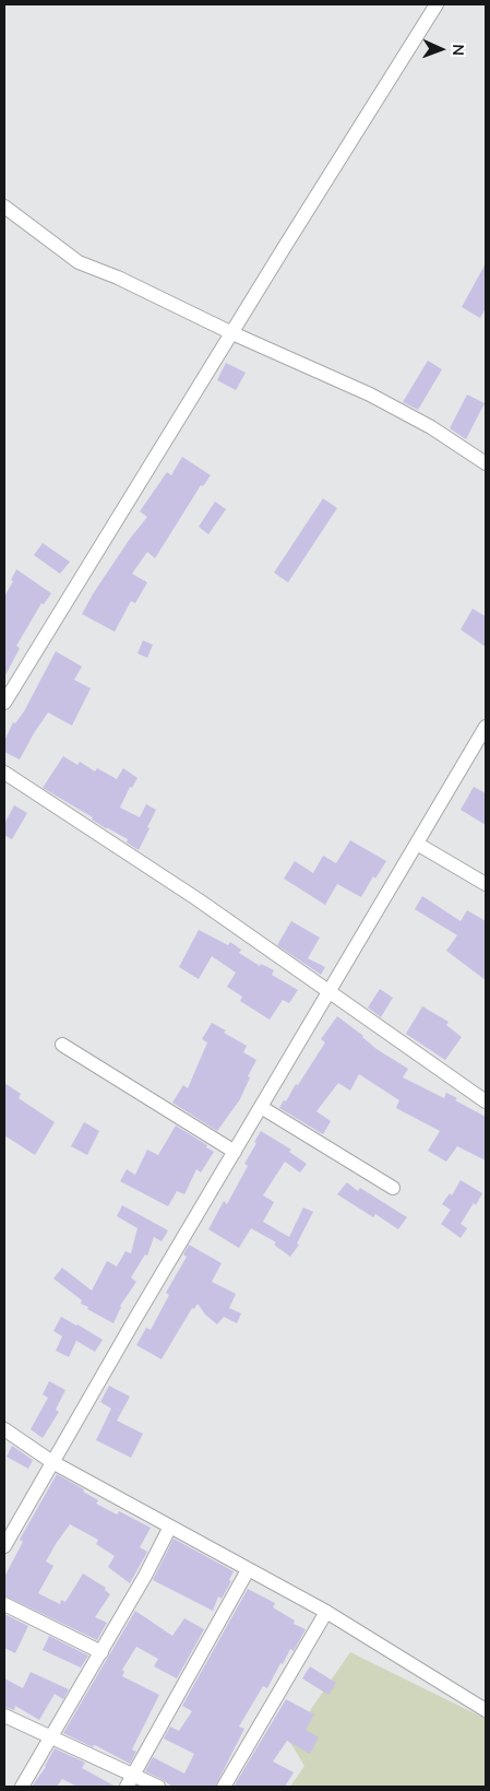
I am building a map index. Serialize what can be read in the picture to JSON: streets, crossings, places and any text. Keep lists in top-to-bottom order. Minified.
{"north":"right"}
